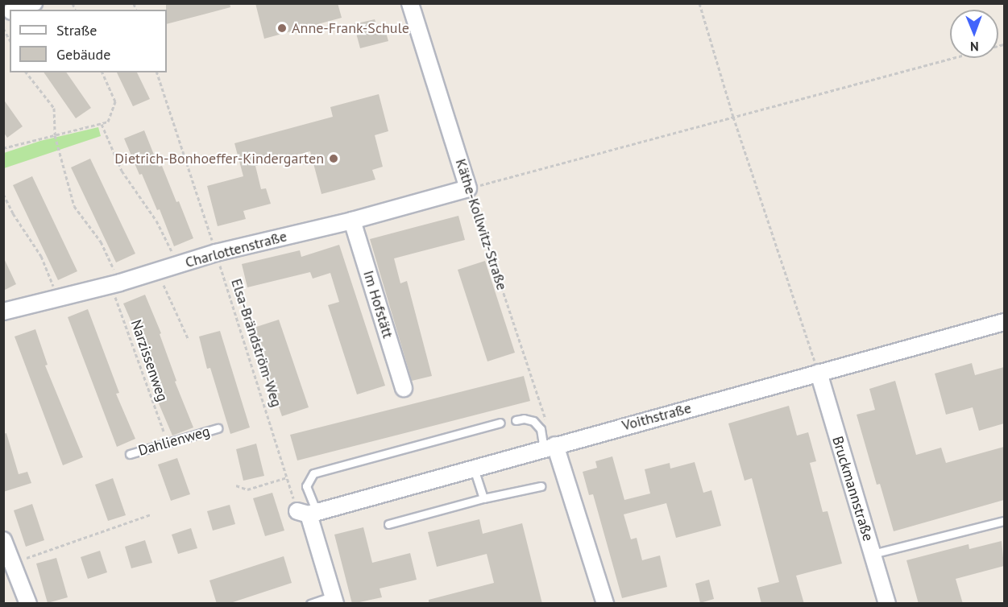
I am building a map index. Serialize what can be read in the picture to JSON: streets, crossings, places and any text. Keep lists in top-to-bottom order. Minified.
{"streets":{"street":["Käthe-Kollwitz-Straße","Charlottenstraße","Im Hofstätt","Voithstraße","Bruckmannstraße"],"lane":["Dahlienweg"],"path":["Elsa-Brändström-Weg","Narzissenweg"]},"crossings":[["Käthe-Kollwitz-Straße","Charlottenstraße"],["Käthe-Kollwitz-Straße","Voithstraße"],["Charlottenstraße","Im Hofstätt"],["Charlottenstraße","Elsa-Brändström-Weg"],["Charlottenstraße","Narzissenweg"],["Elsa-Brändström-Weg","Voithstraße"],["Narzissenweg","Dahlienweg"],["Voithstraße","Bruckmannstraße"]],"places":["Anne-Frank-Schule","Dietrich-Bonhoeffer-Kindergarten"],"legend":["Straße","Gebäude"],"north":"bottom"}
